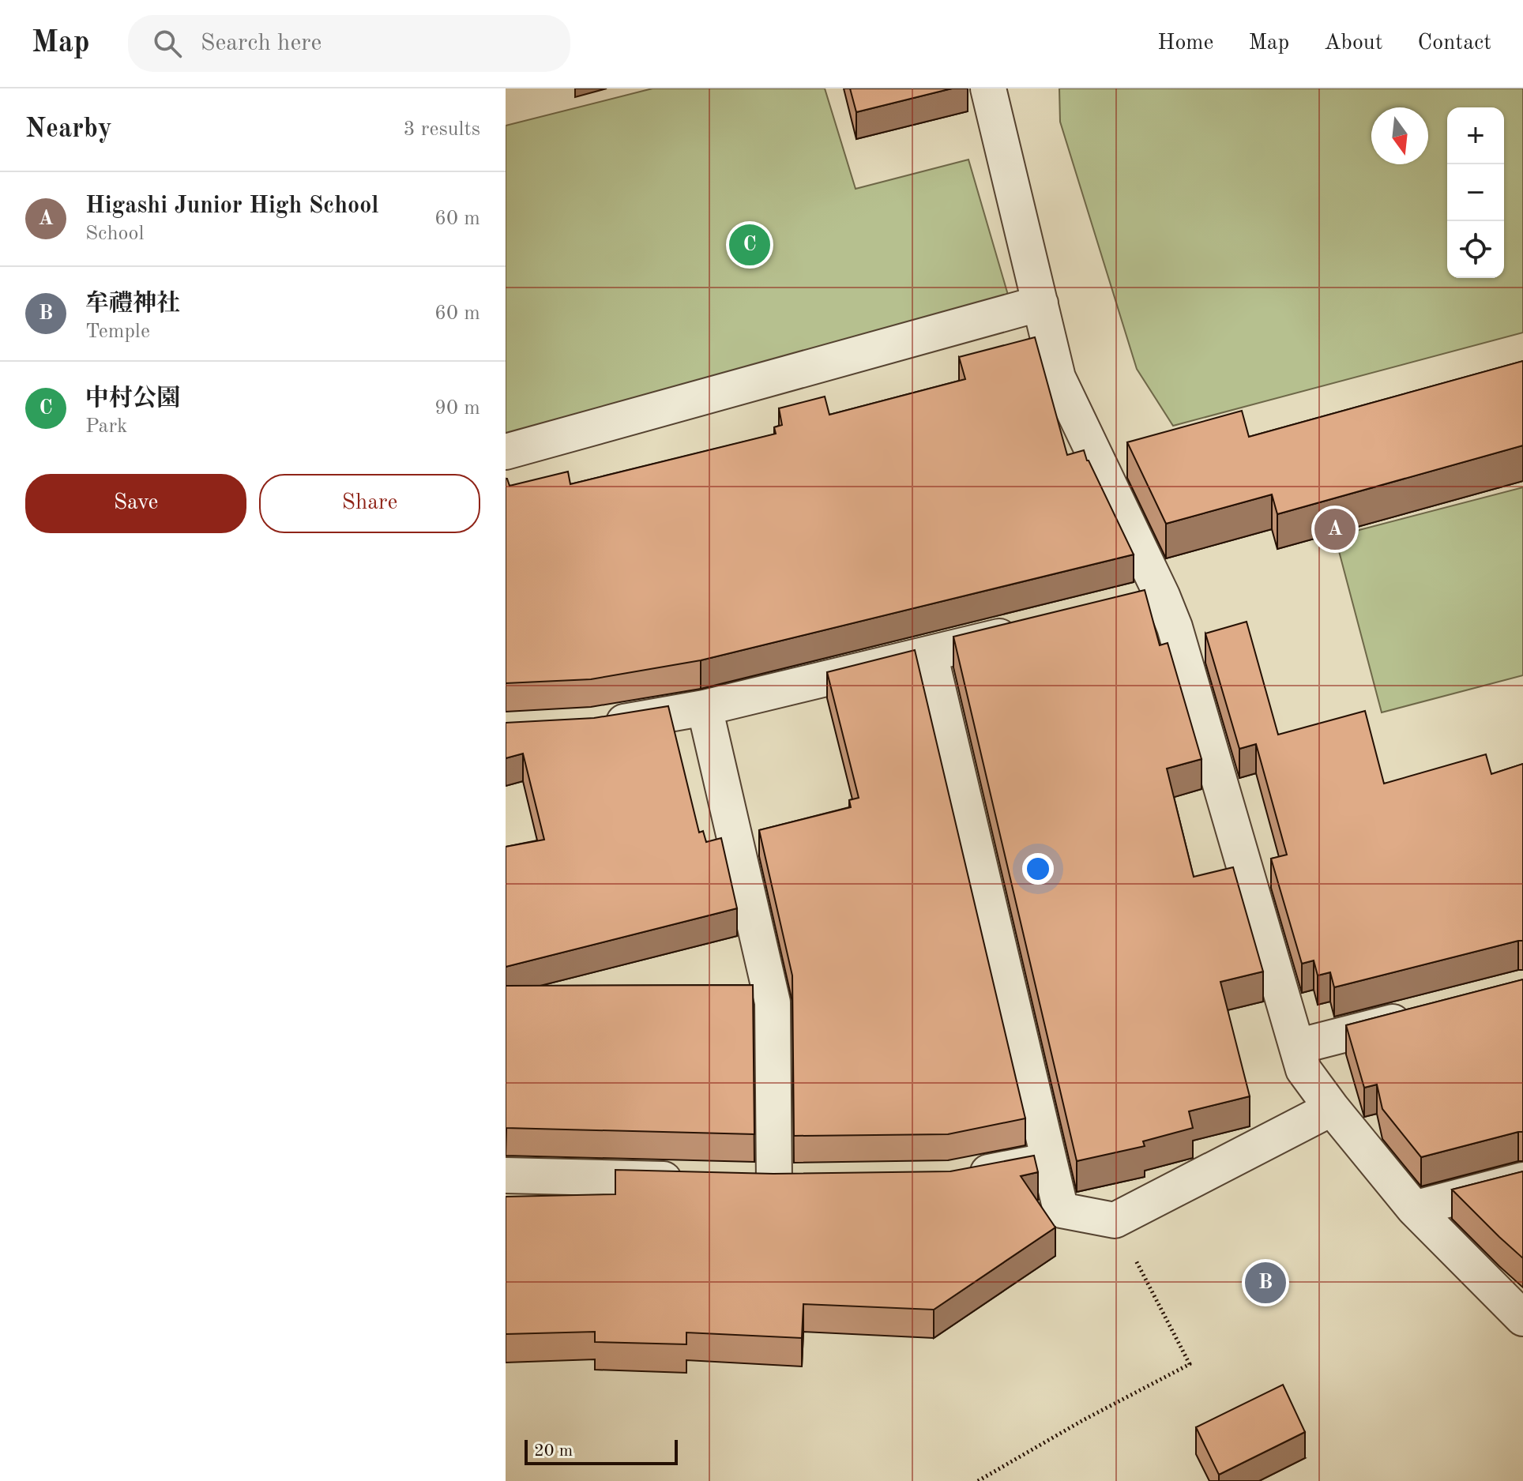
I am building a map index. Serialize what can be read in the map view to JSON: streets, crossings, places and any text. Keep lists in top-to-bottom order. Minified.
{"scale_bar":"20 m","north":"bottom","page":{"header":"Map","search":"Search here","nav":["Home","Map","About","Contact"],"heading":["Nearby","3 results"],"map_buttons":["+","−"],"list":[{"mark":"A","name":"Higashi Junior High School","note":"School","value":"60 m"},{"mark":"B","name":"牟禮神社","note":"Temple","value":"60 m"},{"mark":"C","name":"中村公園","note":"Park","value":"90 m"}],"pins":["C","A","B"],"buttons":["Save","Share"],"scale":"20 m"}}
